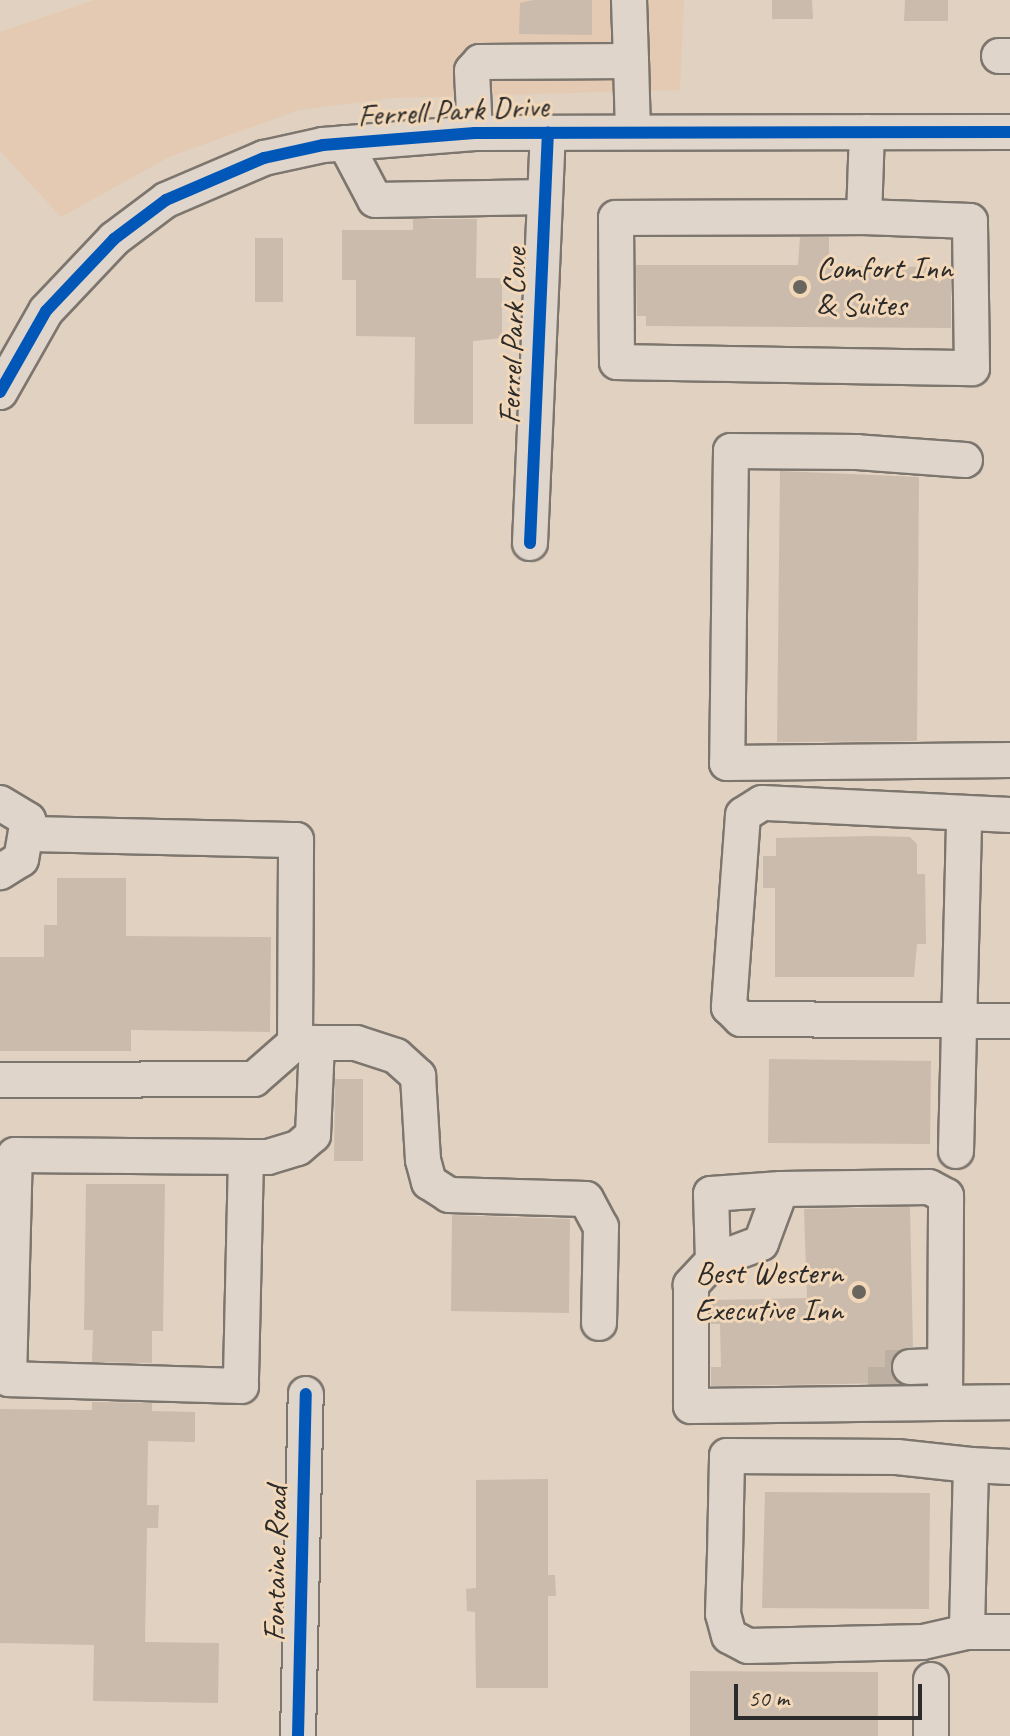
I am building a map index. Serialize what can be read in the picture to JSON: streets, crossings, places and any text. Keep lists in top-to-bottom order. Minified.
{"streets":{"street":["Ferrell Park Drive","Ferrel Park Cove","Fontaine Road"]},"crossings":[["Ferrell Park Drive","Ferrel Park Cove"]],"places":["Comfort Inn & Suites","Best Western Executive Inn"],"scale_bar":"50 m"}
